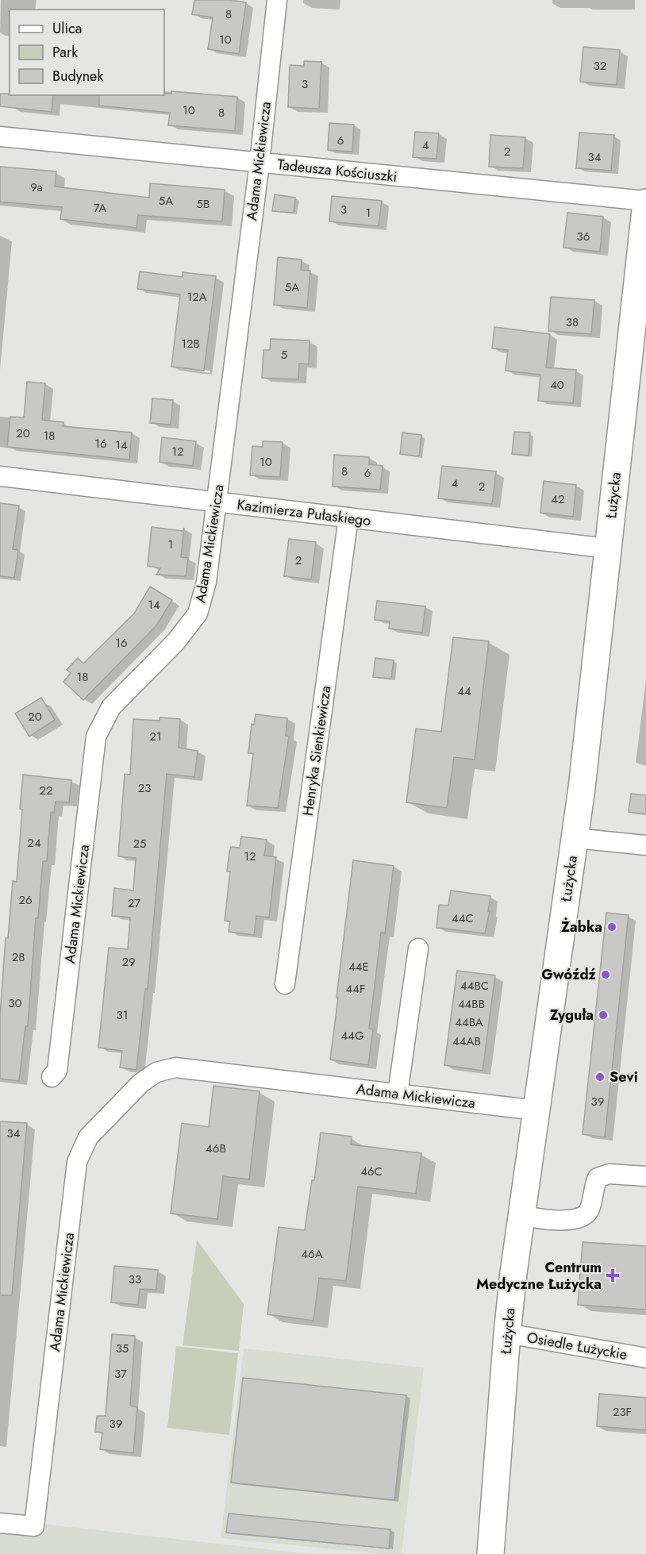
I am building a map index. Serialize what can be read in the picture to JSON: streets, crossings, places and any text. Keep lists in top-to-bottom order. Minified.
{"streets":{"street":["Adama Mickiewicza","Tadeusza Kościuszki","Łużycka","Kazimierza Pułaskiego","Henryka Sienkiewicza","Osiedle Łużyckie"]},"crossings":[["Adama Mickiewicza","Tadeusza Kościuszki"],["Adama Mickiewicza","Łużycka"],["Adama Mickiewicza","Kazimierza Pułaskiego"],["Tadeusza Kościuszki","Łużycka"],["Łużycka","Kazimierza Pułaskiego"],["Łużycka","Osiedle Łużyckie"],["Kazimierza Pułaskiego","Henryka Sienkiewicza"]],"places":{"other":["Żabka","Gwóźdź","Zyguła","Sevi"],"health":["Centrum Medyczne Łużycka"]},"house_numbers":["8","10","32","3","10","8","6","4","2","34","9a","5A","5B","7A","3","1","36","5A","12A","38","12B","5","40","20","18","16","14","12","10","8","6","4","2","42","1","2","14","16","18","44","20","21","23","22","24","25","12","26","27","44C","28","29","44E","44BC","44F","30","44BB","31","44BA","44G","44AB","39","34","46B","46C","46A","33","35","37","23F","39"],"legend":["Ulica","Park","Budynek"]}
